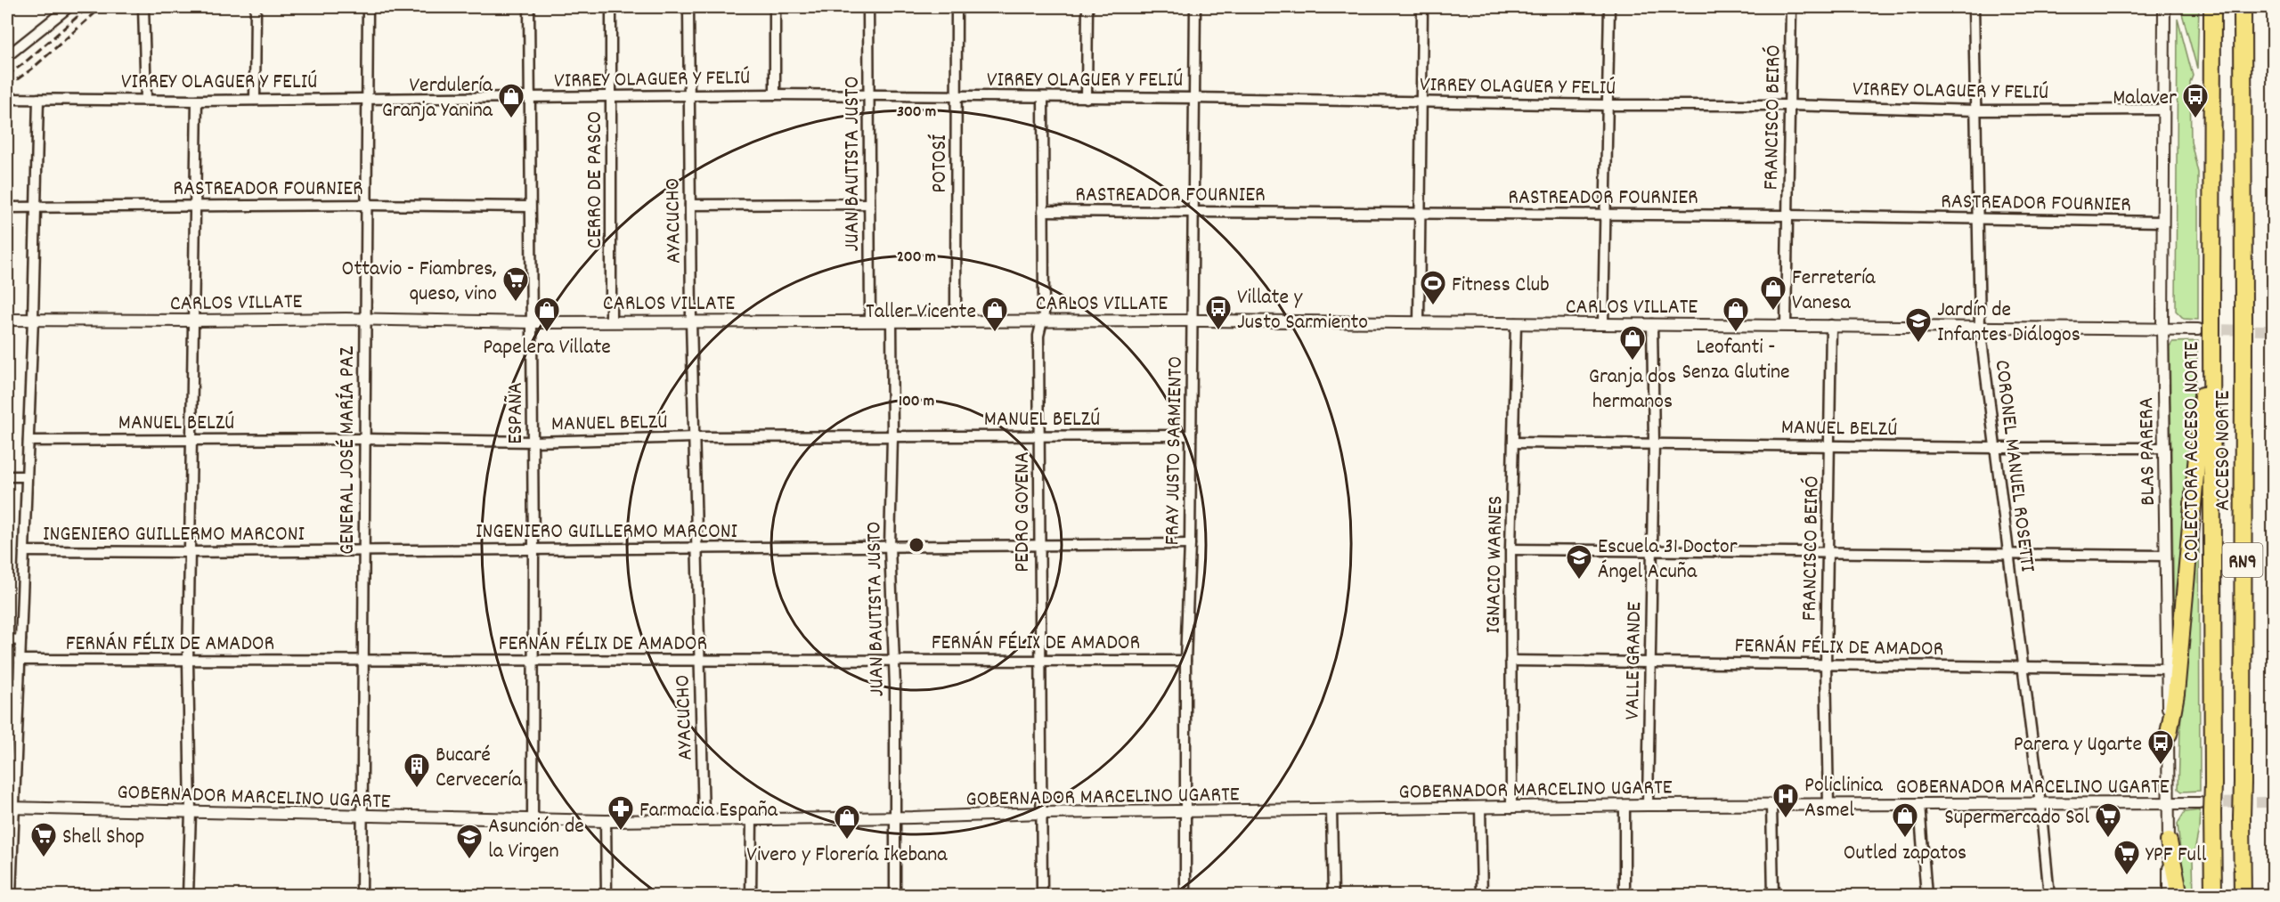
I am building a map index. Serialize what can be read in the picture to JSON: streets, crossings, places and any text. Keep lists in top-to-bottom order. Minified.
{"streets":{"highway":["ACCESO NORTE","COLECTORA ACCESO NORTE","RN9"],"street":["VIRREY OLAGUER Y FELIÚ","FRANCISCO BEIRÓ","JUAN BAUTISTA JUSTO","POTOSÍ","CERRO DE PASCO","RASTREADOR FOURNIER","AYACUCHO","CARLOS VILLATE","ESPAÑA","MANUEL BELZÚ","GENERAL JOSÉ MARÍA PAZ","FRAY JUSTO SARMIENTO","BLAS PARERA","CORONEL MANUEL ROSETTI","PEDRO GOYENA","INGENIERO GUILLERMO MARCONI","IGNACIO WARNES","FERNÁN FÉLIX DE AMADOR","VALLE GRANDE","GOBERNADOR MARCELINO UGARTE"]},"crossings":[["VIRREY OLAGUER Y FELIÚ","FRANCISCO BEIRÓ"],["VIRREY OLAGUER Y FELIÚ","JUAN BAUTISTA JUSTO"],["VIRREY OLAGUER Y FELIÚ","POTOSÍ"],["VIRREY OLAGUER Y FELIÚ","CERRO DE PASCO"],["VIRREY OLAGUER Y FELIÚ","AYACUCHO"],["VIRREY OLAGUER Y FELIÚ","ESPAÑA"],["VIRREY OLAGUER Y FELIÚ","GENERAL JOSÉ MARÍA PAZ"],["VIRREY OLAGUER Y FELIÚ","FRAY JUSTO SARMIENTO"],["VIRREY OLAGUER Y FELIÚ","BLAS PARERA"],["VIRREY OLAGUER Y FELIÚ","CORONEL MANUEL ROSETTI"],["VIRREY OLAGUER Y FELIÚ","PEDRO GOYENA"],["FRANCISCO BEIRÓ","RASTREADOR FOURNIER"],["FRANCISCO BEIRÓ","CARLOS VILLATE"],["FRANCISCO BEIRÓ","MANUEL BELZÚ"],["FRANCISCO BEIRÓ","FERNÁN FÉLIX DE AMADOR"],["FRANCISCO BEIRÓ","GOBERNADOR MARCELINO UGARTE"],["JUAN BAUTISTA JUSTO","CARLOS VILLATE"],["JUAN BAUTISTA JUSTO","MANUEL BELZÚ"],["JUAN BAUTISTA JUSTO","INGENIERO GUILLERMO MARCONI"],["JUAN BAUTISTA JUSTO","FERNÁN FÉLIX DE AMADOR"],["JUAN BAUTISTA JUSTO","GOBERNADOR MARCELINO UGARTE"],["POTOSÍ","CARLOS VILLATE"],["CERRO DE PASCO","CARLOS VILLATE"],["RASTREADOR FOURNIER","ESPAÑA"],["RASTREADOR FOURNIER","GENERAL JOSÉ MARÍA PAZ"],["RASTREADOR FOURNIER","FRAY JUSTO SARMIENTO"],["RASTREADOR FOURNIER","BLAS PARERA"],["RASTREADOR FOURNIER","CORONEL MANUEL ROSETTI"],["RASTREADOR FOURNIER","PEDRO GOYENA"],["AYACUCHO","CARLOS VILLATE"],["AYACUCHO","MANUEL BELZÚ"],["AYACUCHO","INGENIERO GUILLERMO MARCONI"],["AYACUCHO","FERNÁN FÉLIX DE AMADOR"],["AYACUCHO","GOBERNADOR MARCELINO UGARTE"],["CARLOS VILLATE","ESPAÑA"],["CARLOS VILLATE","GENERAL JOSÉ MARÍA PAZ"],["CARLOS VILLATE","FRAY JUSTO SARMIENTO"],["CARLOS VILLATE","BLAS PARERA"],["CARLOS VILLATE","COLECTORA ACCESO NORTE"],["CARLOS VILLATE","CORONEL MANUEL ROSETTI"],["CARLOS VILLATE","PEDRO GOYENA"],["CARLOS VILLATE","IGNACIO WARNES"],["CARLOS VILLATE","VALLE GRANDE"],["ESPAÑA","MANUEL BELZÚ"],["ESPAÑA","INGENIERO GUILLERMO MARCONI"],["ESPAÑA","FERNÁN FÉLIX DE AMADOR"],["ESPAÑA","GOBERNADOR MARCELINO UGARTE"],["MANUEL BELZÚ","GENERAL JOSÉ MARÍA PAZ"],["MANUEL BELZÚ","FRAY JUSTO SARMIENTO"],["MANUEL BELZÚ","BLAS PARERA"],["MANUEL BELZÚ","CORONEL MANUEL ROSETTI"],["MANUEL BELZÚ","PEDRO GOYENA"],["MANUEL BELZÚ","IGNACIO WARNES"],["MANUEL BELZÚ","VALLE GRANDE"],["GENERAL JOSÉ MARÍA PAZ","INGENIERO GUILLERMO MARCONI"],["GENERAL JOSÉ MARÍA PAZ","FERNÁN FÉLIX DE AMADOR"],["GENERAL JOSÉ MARÍA PAZ","GOBERNADOR MARCELINO UGARTE"],["FRAY JUSTO SARMIENTO","INGENIERO GUILLERMO MARCONI"],["FRAY JUSTO SARMIENTO","FERNÁN FÉLIX DE AMADOR"],["FRAY JUSTO SARMIENTO","GOBERNADOR MARCELINO UGARTE"],["BLAS PARERA","FERNÁN FÉLIX DE AMADOR"],["BLAS PARERA","GOBERNADOR MARCELINO UGARTE"],["COLECTORA ACCESO NORTE","GOBERNADOR MARCELINO UGARTE"],["CORONEL MANUEL ROSETTI","FERNÁN FÉLIX DE AMADOR"],["CORONEL MANUEL ROSETTI","GOBERNADOR MARCELINO UGARTE"],["PEDRO GOYENA","INGENIERO GUILLERMO MARCONI"],["PEDRO GOYENA","FERNÁN FÉLIX DE AMADOR"],["PEDRO GOYENA","GOBERNADOR MARCELINO UGARTE"],["IGNACIO WARNES","FERNÁN FÉLIX DE AMADOR"],["IGNACIO WARNES","GOBERNADOR MARCELINO UGARTE"],["FERNÁN FÉLIX DE AMADOR","VALLE GRANDE"],["VALLE GRANDE","GOBERNADOR MARCELINO UGARTE"]],"places":{"shop":["Verdulería Granja Yanina","Ferretería Vanesa","Papelera Villate","Taller Vicente","Leofanti - Senza Glutine","Granja dos hermanos","Outled zapatos","Vivero y Florería Ikebana"],"bus stop":["Malaver","Villate y Justo Sarmiento","Parera y Ugarte"],"supermarket":["Ottavio - Fiambres, queso, vino","Supermercado Sol","Shell Shop","YPF Full"],"sports":["Fitness Club"],"school or university":["Jardín de Infantes Diálogos","Escuela 31 Doctor Ángel Acuña","Asunción de la Virgen"],"building":["Bucaré Cervecería"],"hospital":["Policlinica Asmel"],"pharmacy":["Farmacia España"]},"rings":["300 m","200 m","100 m"]}
